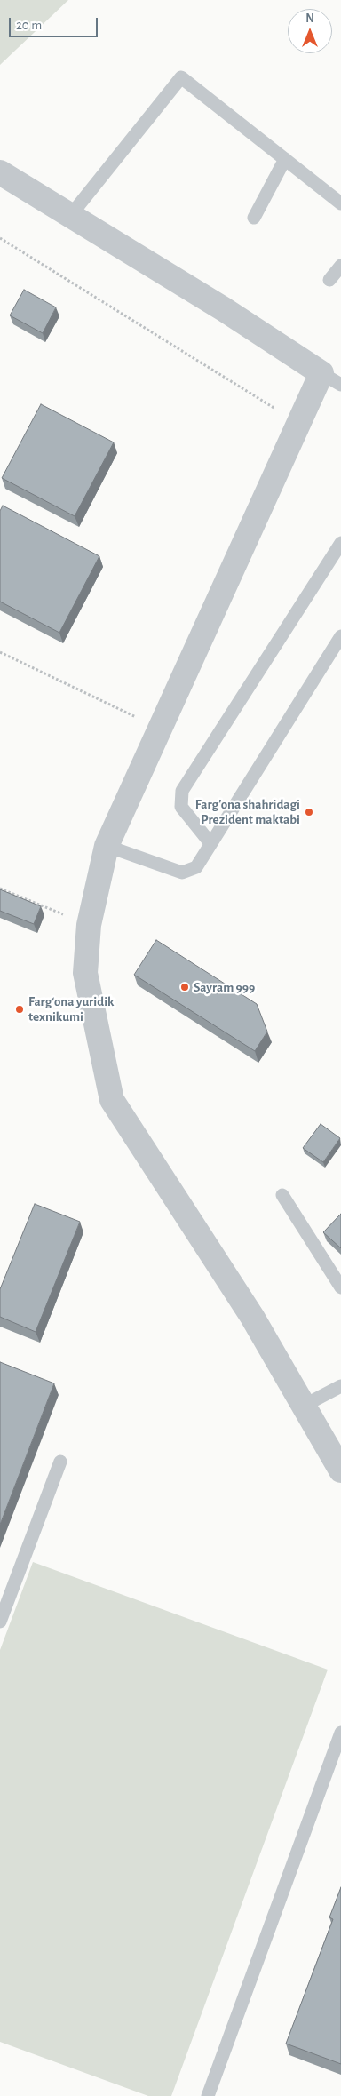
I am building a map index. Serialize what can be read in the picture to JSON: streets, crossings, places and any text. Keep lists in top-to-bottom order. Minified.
{"places":["Farg'ona shahridagi Prezident maktabi","Sayram 999","Farg‘ona yuridik texnikumi"],"scale_bar":"20 m","north":"top"}
